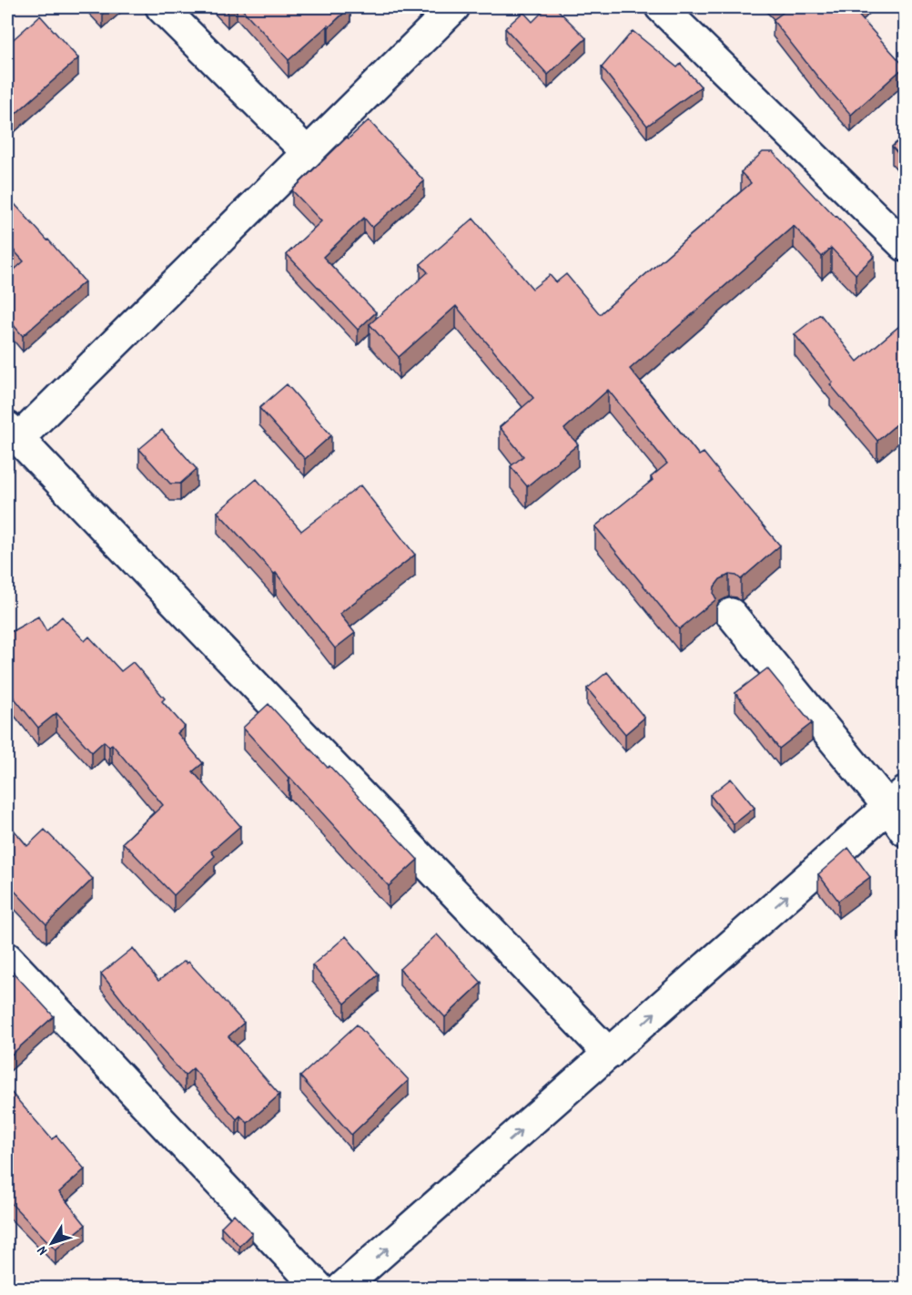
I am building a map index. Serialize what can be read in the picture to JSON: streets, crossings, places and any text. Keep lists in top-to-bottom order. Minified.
{"north":"bottom left"}
